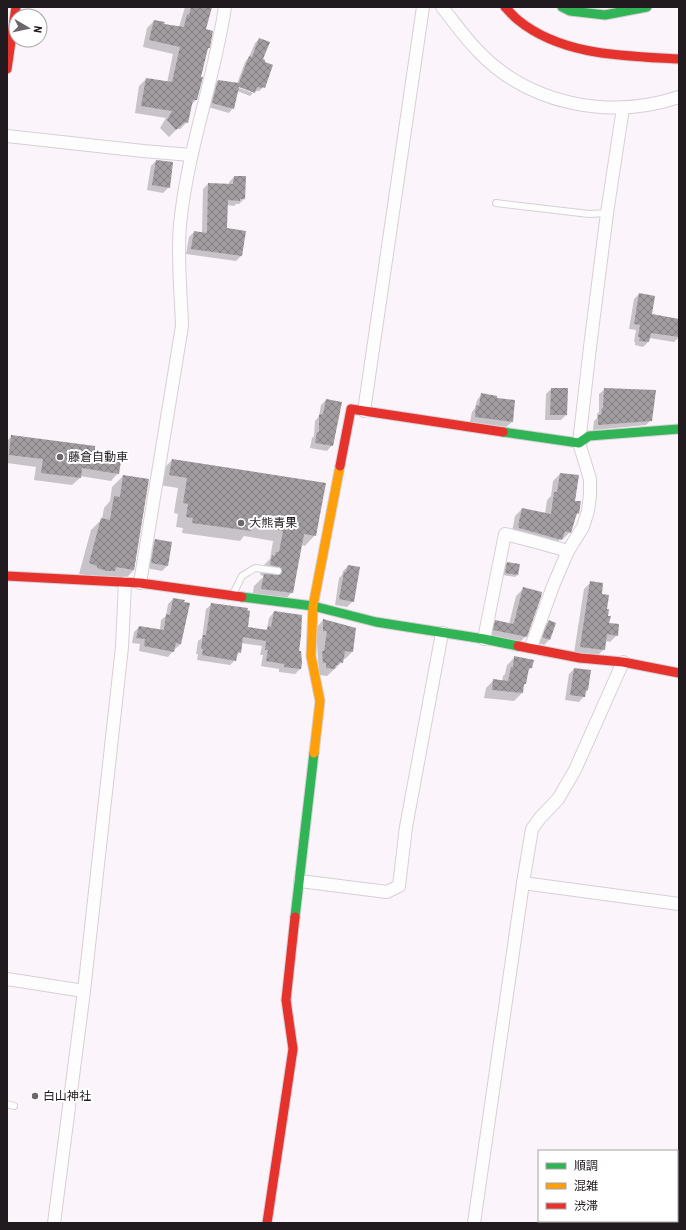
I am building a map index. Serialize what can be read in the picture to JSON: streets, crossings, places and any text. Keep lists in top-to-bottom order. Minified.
{"places":["藤倉自動車","大熊青果","白山神社"],"legend":["順調","混雑","渋滞"],"north":"right"}
